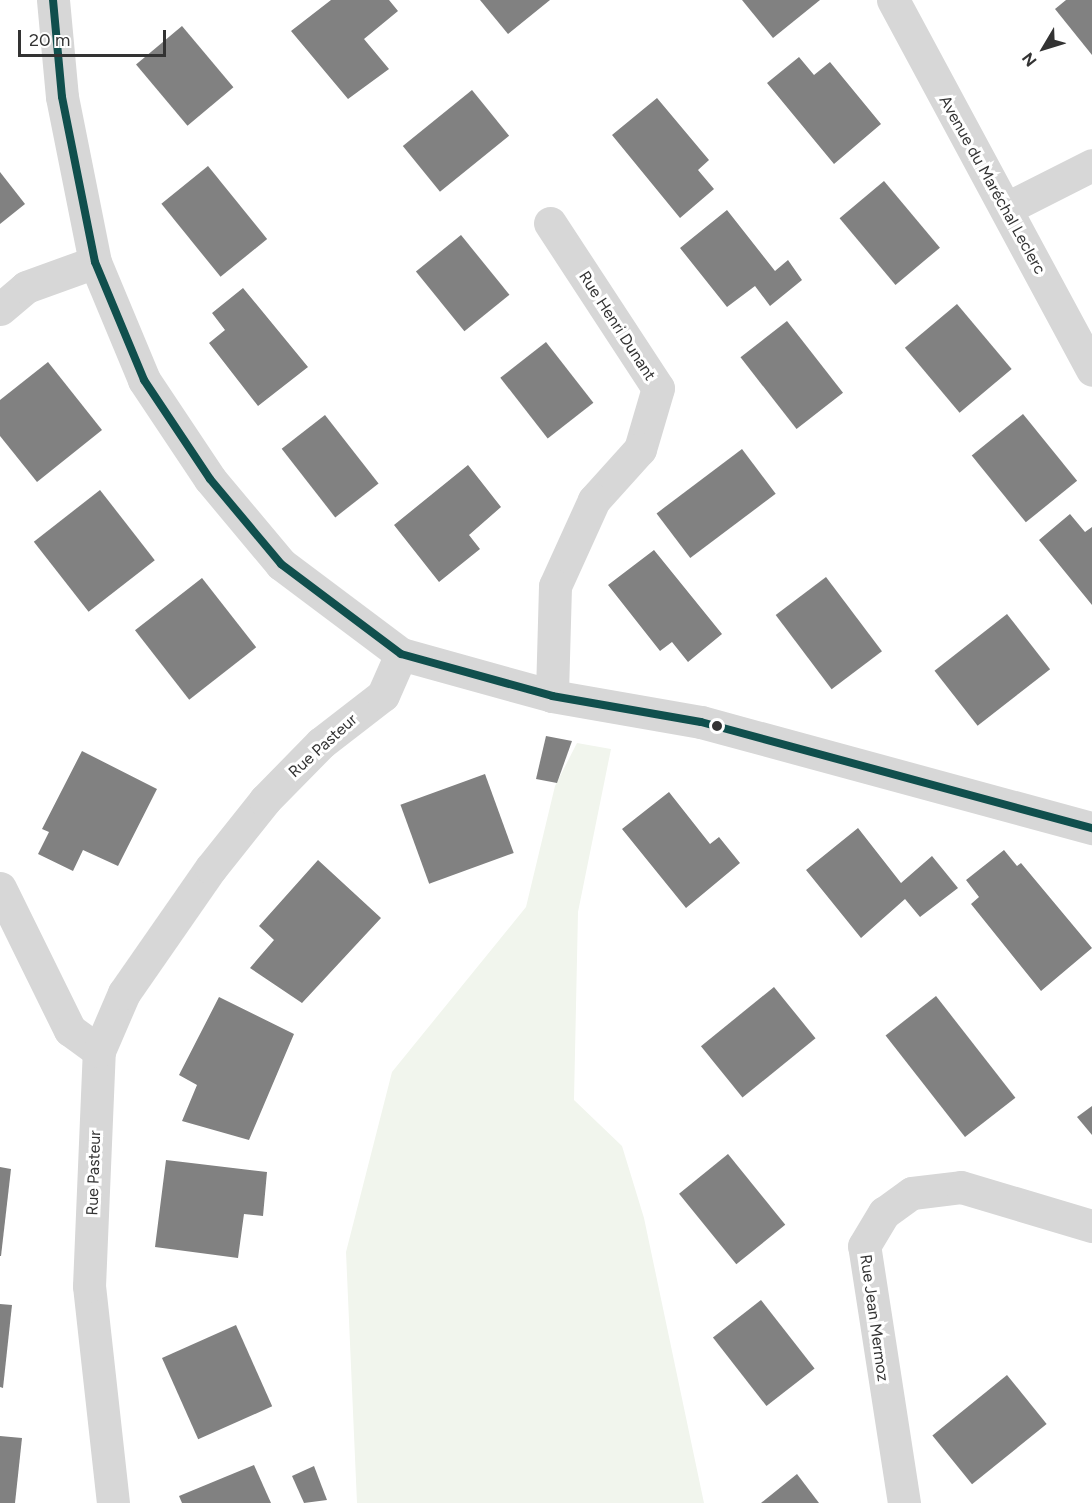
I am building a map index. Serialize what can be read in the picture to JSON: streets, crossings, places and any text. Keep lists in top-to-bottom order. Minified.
{"streets":{"street":["Avenue du Maréchal Leclerc","Rue Henri Dunant","Rue Pasteur","Rue Jean Mermoz"]},"scale_bar":"20 m","north":"bottom left"}
